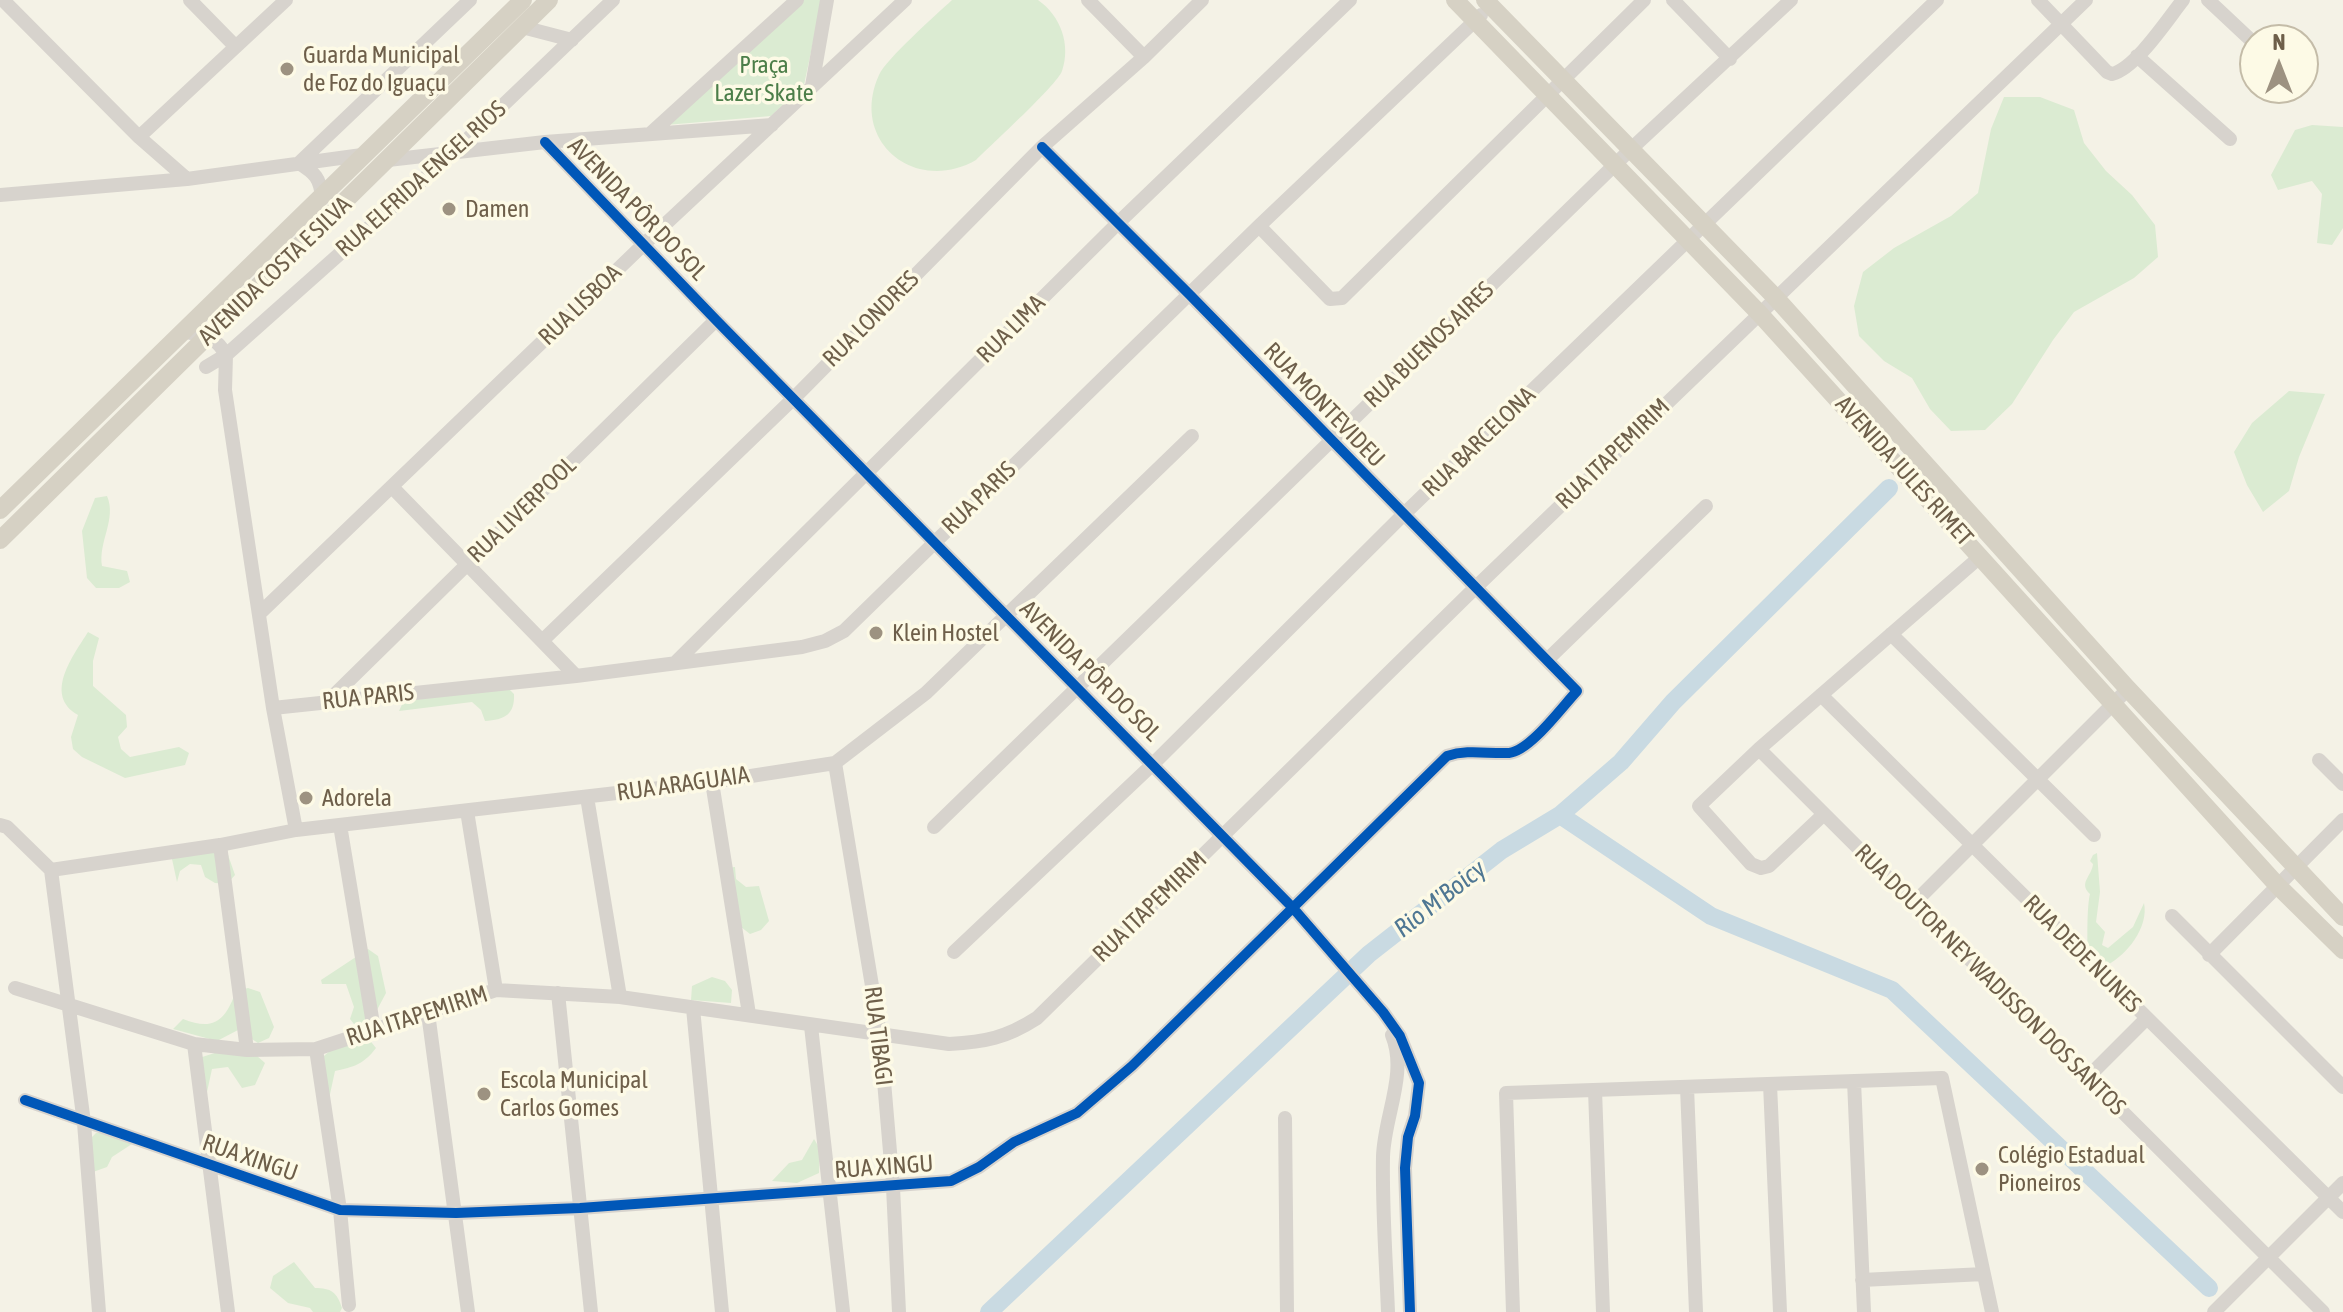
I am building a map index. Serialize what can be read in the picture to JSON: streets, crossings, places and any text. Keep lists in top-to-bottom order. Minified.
{"streets":{"main road":["AVENIDA COSTA E SILVA","AVENIDA JULES RIMET"],"street":["RUA ELFRIDA ENGEL RIOS","AVENIDA PÔR DO SOL","RUA LISBOA","RUA LONDRES","RUA LIMA","RUA BUENOS AIRES","RUA MONTEVIDEU","RUA BARCELONA","RUA ITAPEMIRIM","RUA PARIS","RUA LIVERPOOL","RUA ARAGUAIA","RUA DEDE NUNES","RUA DOUTOR NEY WADISSON DOS SANTOS","RUA TIBAGI","RUA XINGU"]},"crossings":[["AVENIDA PÔR DO SOL","RUA LISBOA"],["AVENIDA PÔR DO SOL","RUA LONDRES"],["AVENIDA PÔR DO SOL","RUA LIMA"],["AVENIDA PÔR DO SOL","RUA BUENOS AIRES"],["AVENIDA PÔR DO SOL","RUA BARCELONA"],["AVENIDA PÔR DO SOL","RUA ITAPEMIRIM"],["AVENIDA PÔR DO SOL","RUA PARIS"],["AVENIDA PÔR DO SOL","RUA LIVERPOOL"],["AVENIDA PÔR DO SOL","RUA ARAGUAIA"],["AVENIDA PÔR DO SOL","RUA XINGU"],["RUA LONDRES","RUA MONTEVIDEU"],["RUA LIMA","RUA MONTEVIDEU"],["RUA LIMA","RUA PARIS"],["RUA BUENOS AIRES","RUA MONTEVIDEU"],["RUA BUENOS AIRES","AVENIDA JULES RIMET"],["RUA MONTEVIDEU","RUA BARCELONA"],["RUA MONTEVIDEU","RUA ITAPEMIRIM"],["RUA MONTEVIDEU","RUA PARIS"],["RUA MONTEVIDEU","RUA XINGU"],["RUA BARCELONA","AVENIDA JULES RIMET"],["RUA ITAPEMIRIM","AVENIDA JULES RIMET"],["RUA ITAPEMIRIM","RUA TIBAGI"],["AVENIDA JULES RIMET","RUA PARIS"],["RUA PARIS","RUA LIVERPOOL"],["RUA ARAGUAIA","RUA TIBAGI"],["RUA TIBAGI","RUA XINGU"]],"water":["Rio M'Boicy"],"parks":["Praça Lazer Skate"],"places":["Guarda Municipal de Foz do Iguaçu","Damen","Klein Hostel","Adorela","Escola Municipal Carlos Gomes","Colégio Estadual Pioneiros"],"north":"top"}
